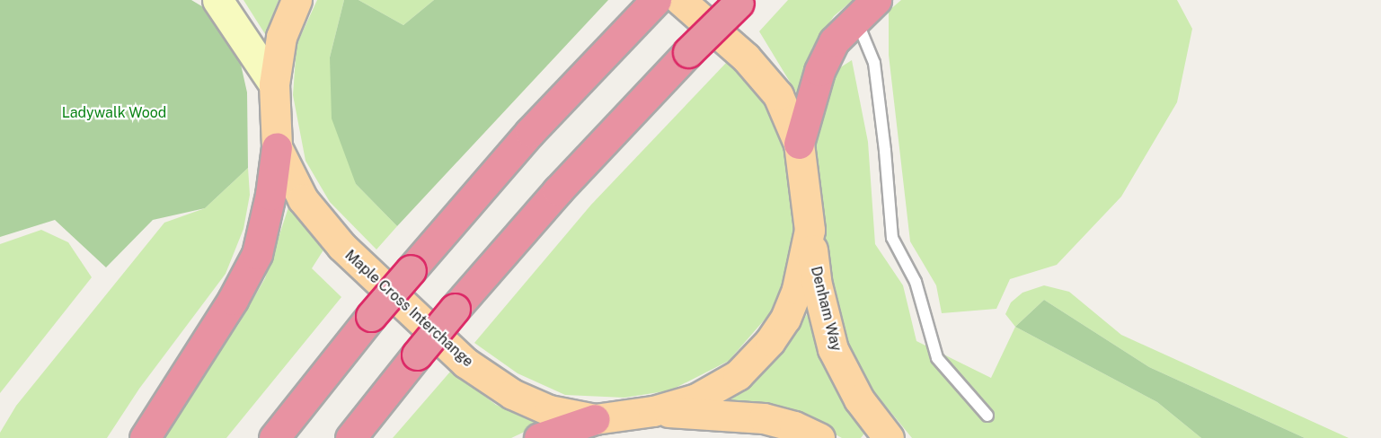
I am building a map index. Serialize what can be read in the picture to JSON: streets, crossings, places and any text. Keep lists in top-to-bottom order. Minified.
{"streets":{"main road":["Maple Cross Interchange","Denham Way"]},"crossings":[["Maple Cross Interchange","Denham Way"]],"parks":["Ladywalk Wood"]}
